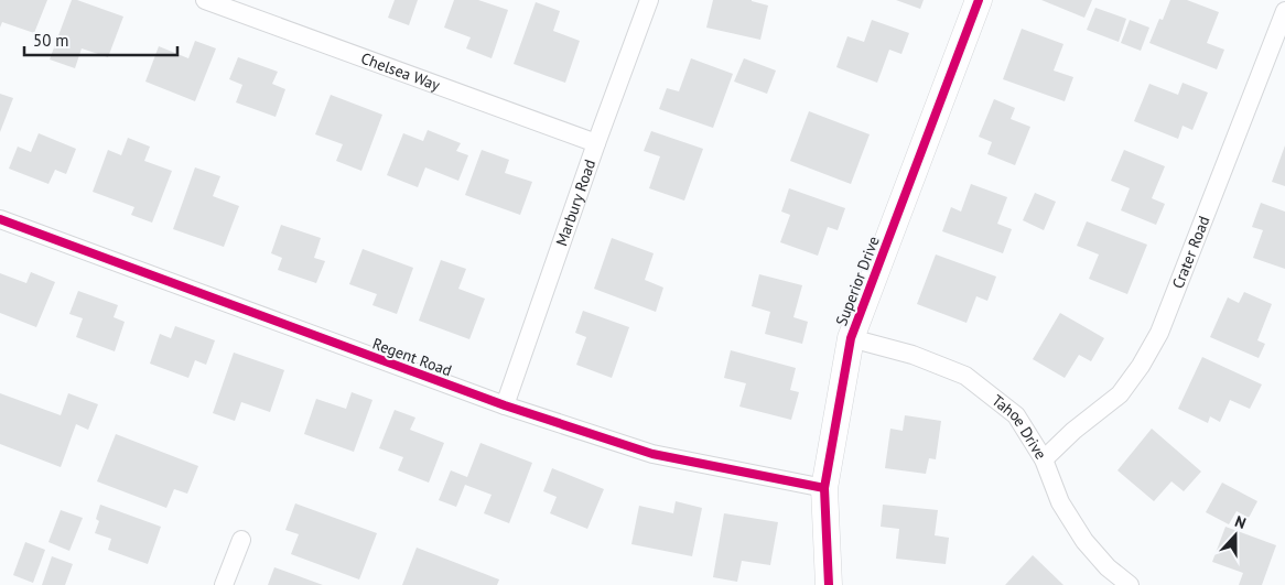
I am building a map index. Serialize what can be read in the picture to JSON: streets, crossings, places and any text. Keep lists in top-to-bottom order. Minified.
{"streets":{"street":["Chelsea Way","Marbury Road","Crater Road","Superior Drive","Regent Road","Tahoe Drive"]},"crossings":[["Chelsea Way","Marbury Road"],["Marbury Road","Regent Road"],["Crater Road","Tahoe Drive"],["Superior Drive","Regent Road"],["Superior Drive","Tahoe Drive"]],"scale_bar":"50 m","north":"top"}
